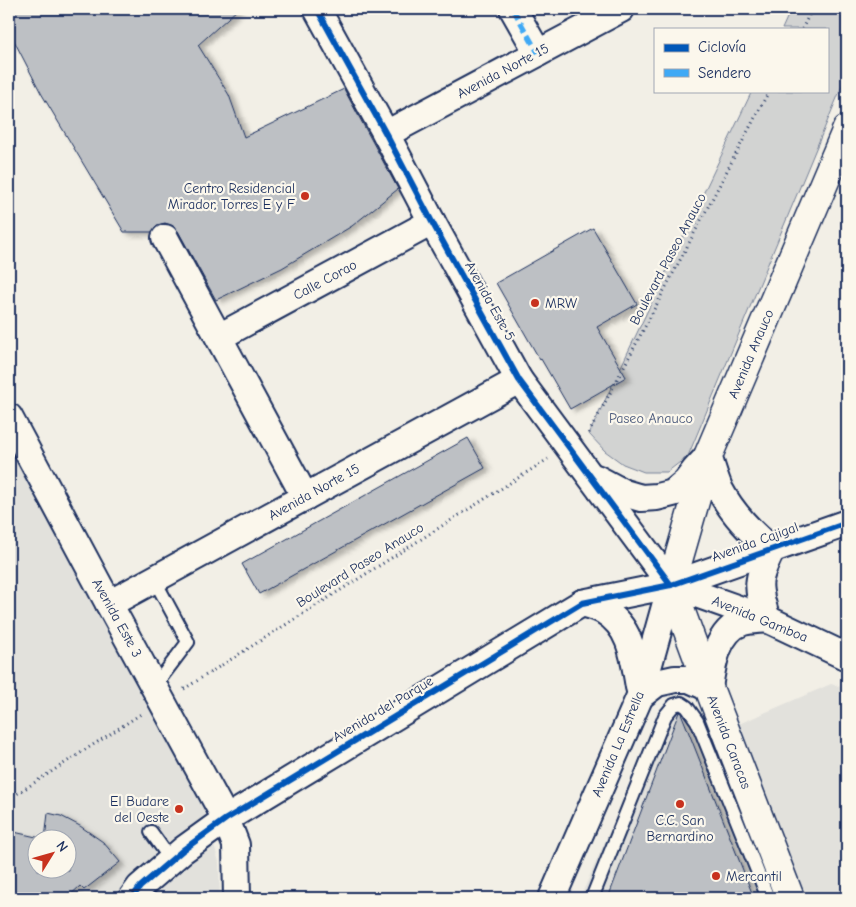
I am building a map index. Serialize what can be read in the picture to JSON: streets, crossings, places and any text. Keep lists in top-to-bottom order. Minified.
{"streets":{"main road":["Avenida Anauco","Avenida Caracas"],"street":["Avenida Norte 15","Calle Corao","Avenida Este 5","Avenida Cajigal","Avenida Este 3","Avenida Gamboa","Avenida del Parque","Avenida La Estrella"],"path":["Boulevard Paseo Anauco"]},"crossings":[["Avenida Norte 15","Avenida Este 5"],["Avenida Norte 15","Avenida Este 3"],["Boulevard Paseo Anauco","Avenida Este 3"],["Calle Corao","Avenida Este 5"],["Avenida Este 5","Avenida Anauco"],["Avenida Este 5","Avenida Cajigal"],["Avenida Este 5","Avenida Gamboa"],["Avenida Este 5","Avenida del Parque"],["Avenida Este 5","Avenida Caracas"],["Avenida Este 5","Avenida La Estrella"],["Avenida Anauco","Avenida Cajigal"],["Avenida Anauco","Avenida Gamboa"],["Avenida Anauco","Avenida del Parque"],["Avenida Anauco","Avenida Caracas"],["Avenida Anauco","Avenida La Estrella"],["Avenida Cajigal","Avenida Gamboa"],["Avenida Cajigal","Avenida del Parque"],["Avenida Cajigal","Avenida Caracas"],["Avenida Cajigal","Avenida La Estrella"],["Avenida Este 3","Avenida del Parque"],["Avenida Gamboa","Avenida del Parque"],["Avenida Gamboa","Avenida Caracas"],["Avenida Gamboa","Avenida La Estrella"],["Avenida del Parque","Avenida Caracas"],["Avenida del Parque","Avenida La Estrella"],["Avenida Caracas","Avenida La Estrella"]],"parks":["Paseo Anauco"],"places":["Centro Residencial Mirador, Torres E y F","MRW","C.C. San Bernardino","El Budare del Oeste","Mercantil"],"legend":["Ciclovía","Sendero"],"north":"top right"}
